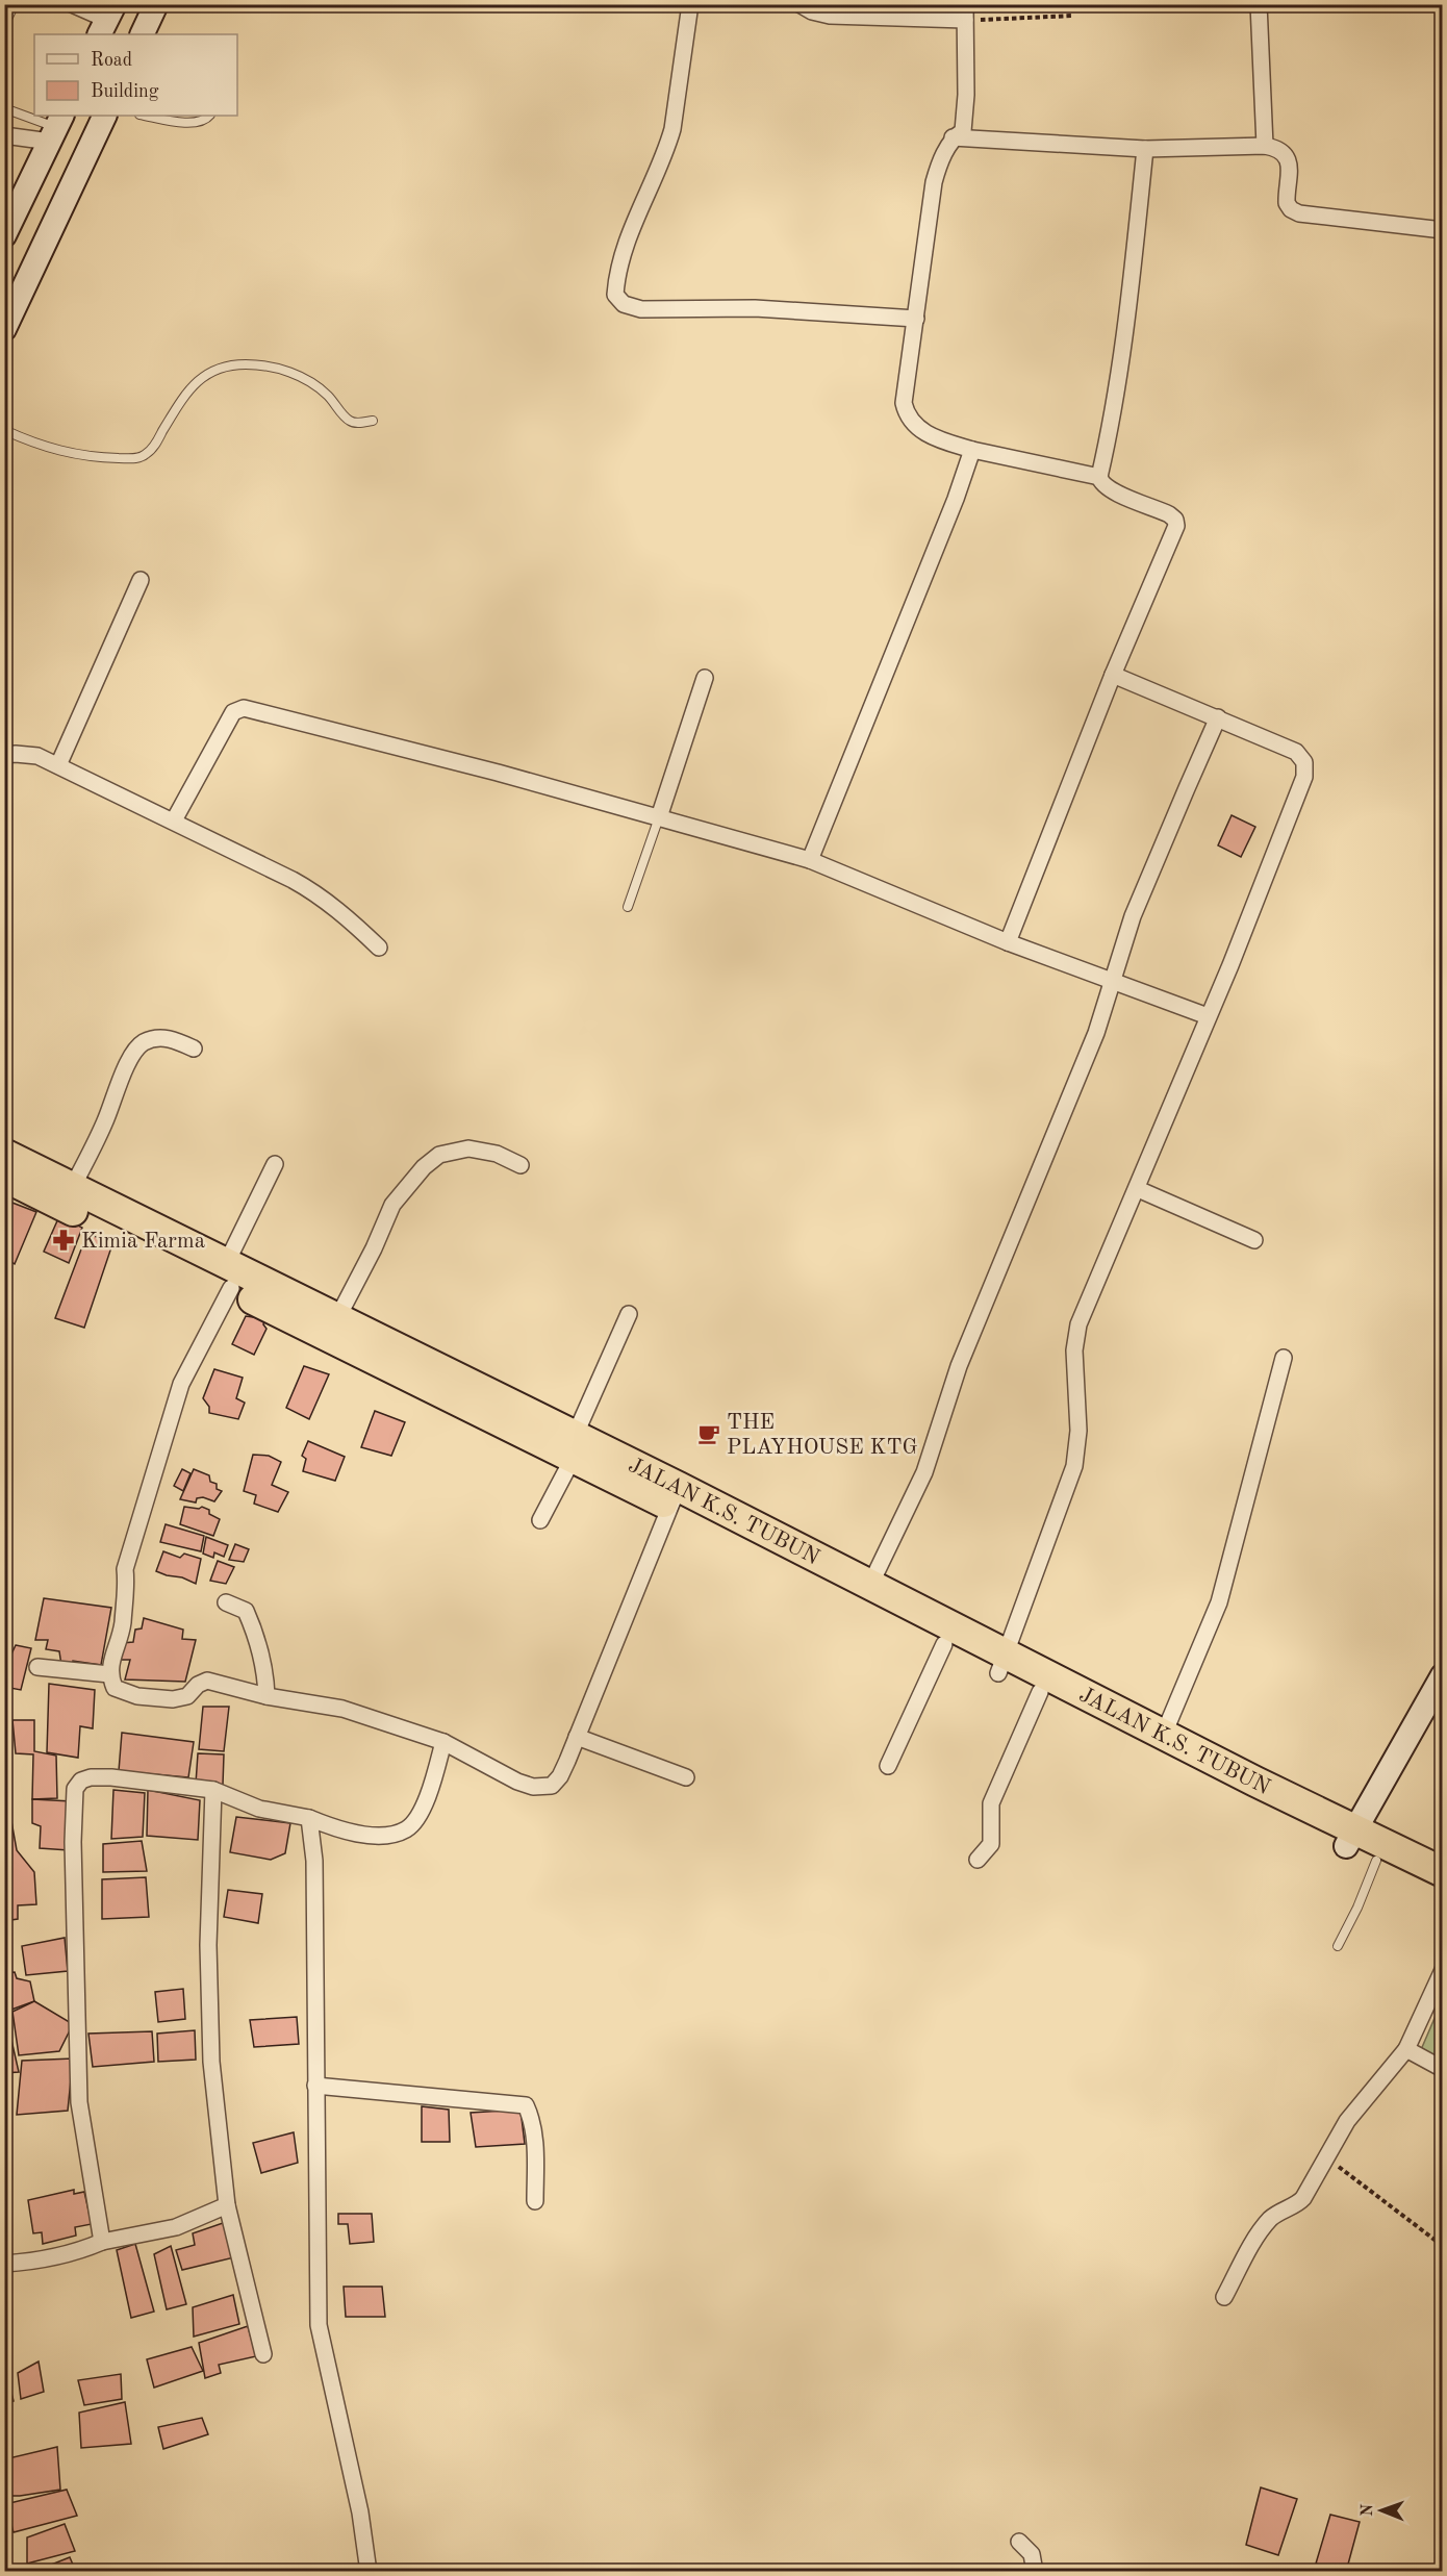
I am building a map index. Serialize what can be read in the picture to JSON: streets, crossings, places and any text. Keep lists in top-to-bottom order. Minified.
{"streets":{"highway":["JALAN K.S. TUBUN"]},"places":{"pharmacy":["Kimia Farma"],"cafe":["THE PLAYHOUSE KTG"]},"legend":["Road","Building"],"north":"left"}
